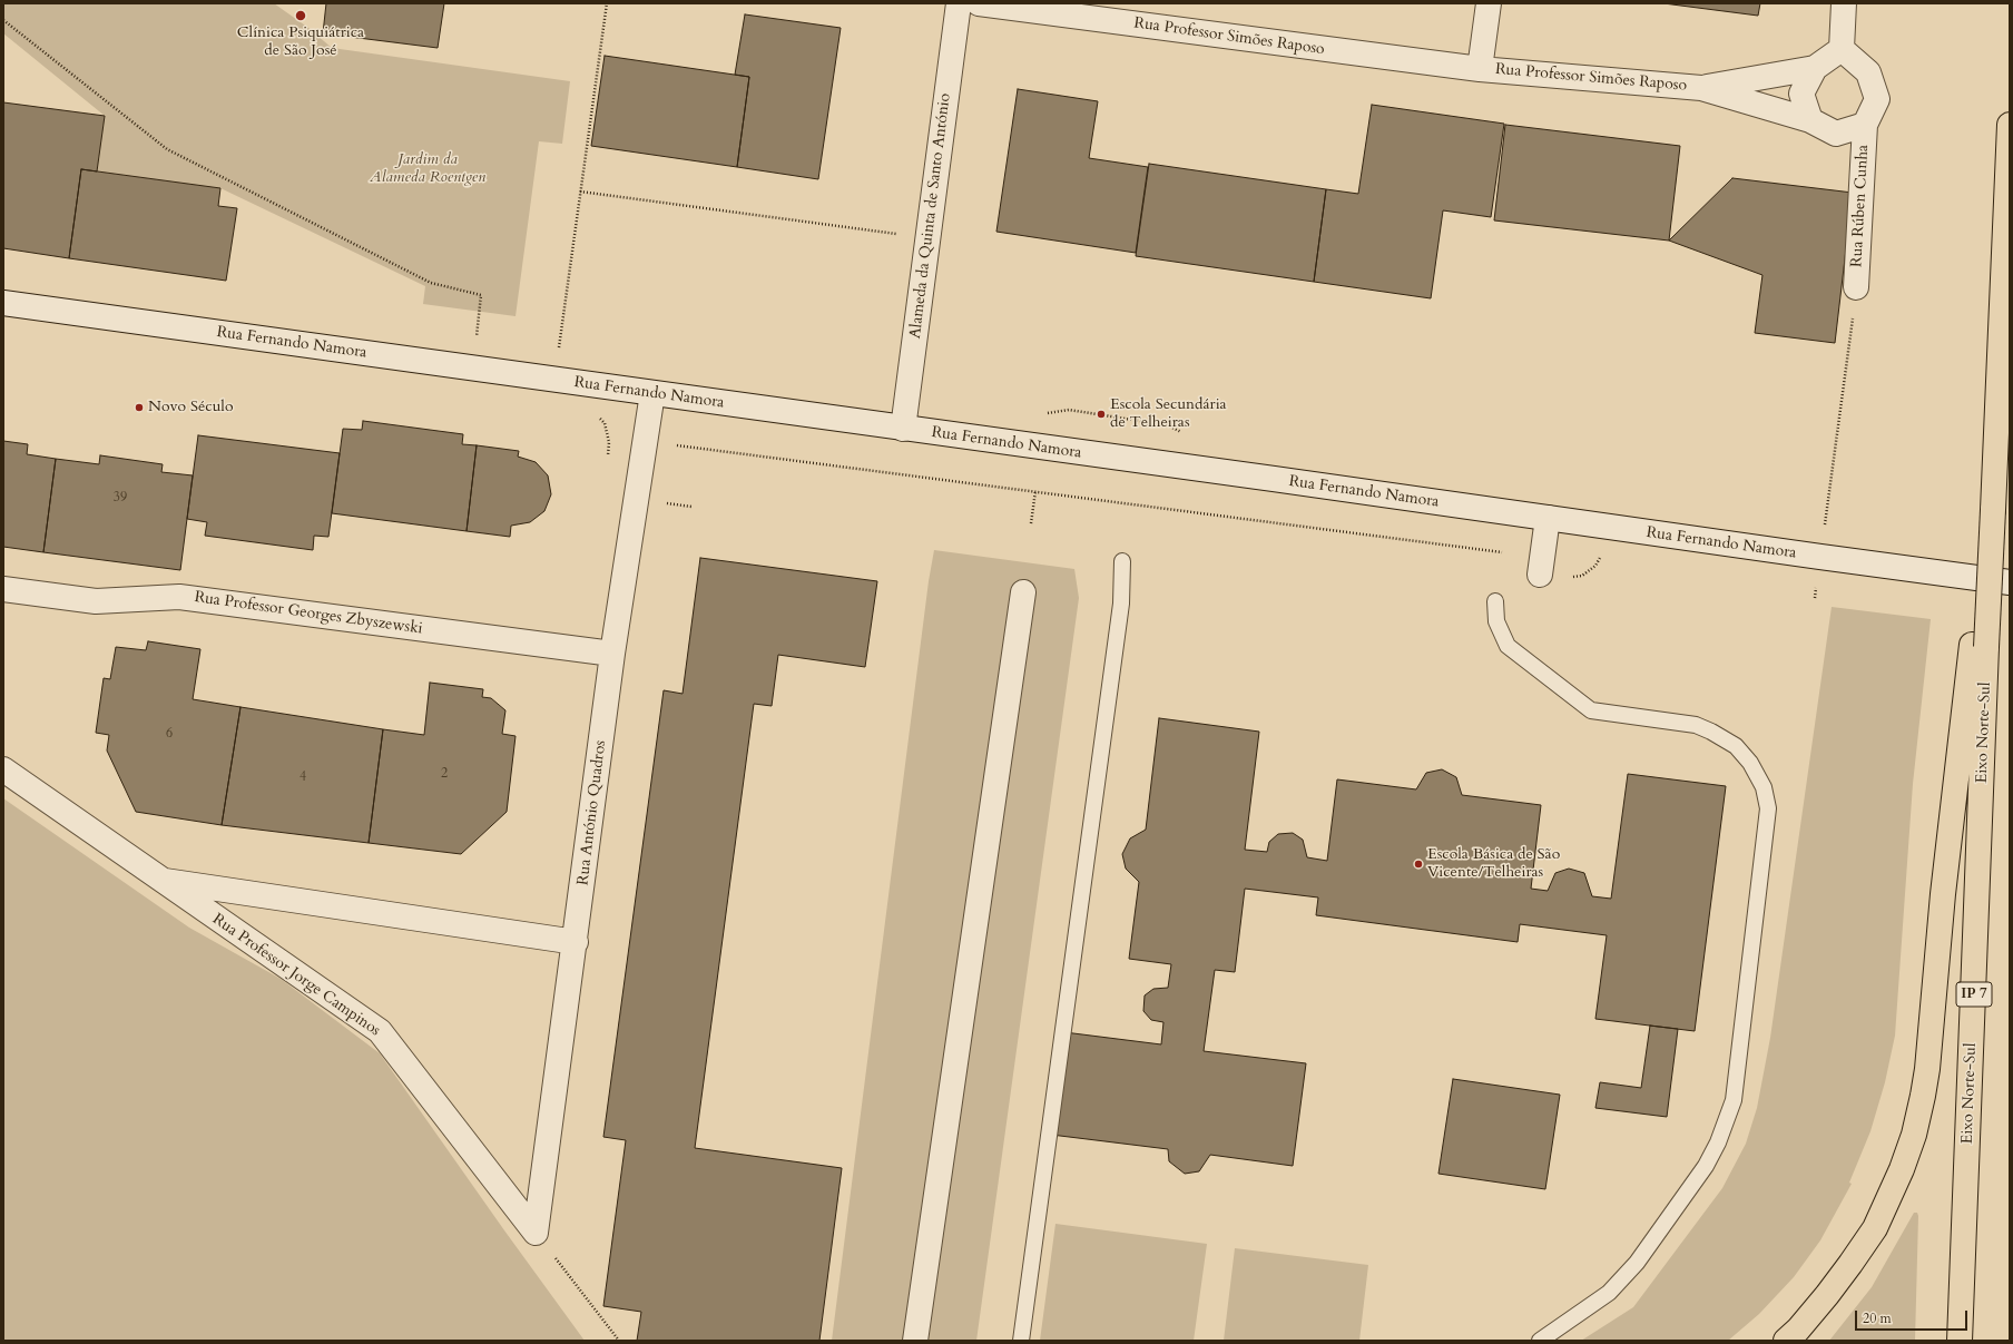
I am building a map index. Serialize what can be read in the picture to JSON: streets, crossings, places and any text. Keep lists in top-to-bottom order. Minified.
{"streets":{"highway":["Eixo Norte-Sul","IP 7"],"street":["Rua Professor Simões Raposo","Rua Rúben Cunha","Alameda da Quinta de Santo António","Rua Fernando Namora","Rua Professor Georges Zbyszewski","Rua António Quadros","Rua Professor Jorge Campinos"]},"crossings":[["Rua Professor Simões Raposo","Rua Rúben Cunha"],["Alameda da Quinta de Santo António","Rua Fernando Namora"],["Rua Fernando Namora","Rua António Quadros"],["Rua Professor Georges Zbyszewski","Rua António Quadros"],["Rua António Quadros","Rua Professor Jorge Campinos"]],"parks":["Jardim da Alameda Roentgen"],"places":["Clínica Psiquiátrica de São José","Novo Século","Escola Secundária de Telheiras","Escola Básica de São Vicente/Telheiras"],"house_numbers":["39","6","2","4"],"scale_bar":"20 m"}
